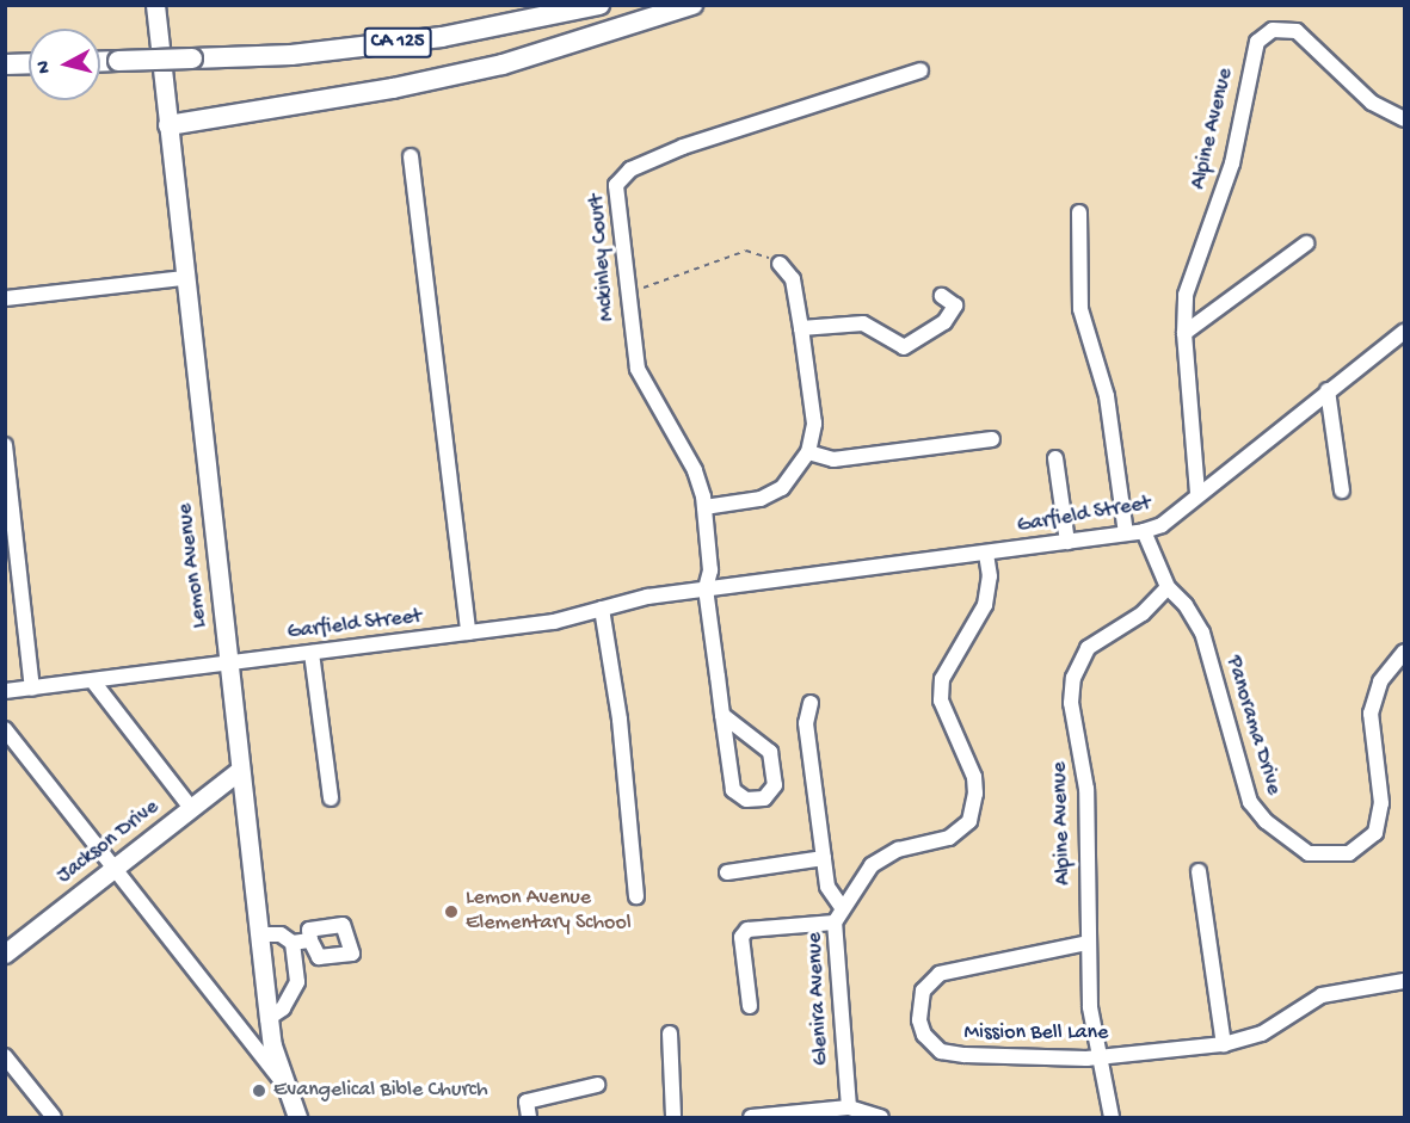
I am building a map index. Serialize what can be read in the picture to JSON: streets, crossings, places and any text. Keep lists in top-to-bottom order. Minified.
{"streets":{"highway":["CA 125"],"main road":["Lemon Avenue","Jackson Drive"],"street":["Alpine Avenue","Mckinley Court","Garfield Street","Panorama Drive","Glenira Avenue","Mission Bell Lane"]},"crossings":[["Alpine Avenue","Garfield Street"],["Alpine Avenue","Panorama Drive"],["Alpine Avenue","Mission Bell Lane"],["Mckinley Court","Garfield Street"],["Garfield Street","Lemon Avenue"],["Garfield Street","Glenira Avenue"],["Lemon Avenue","Jackson Drive"]],"places":["Lemon Avenue Elementary School","Evangelical Bible Church"],"north":"left"}
